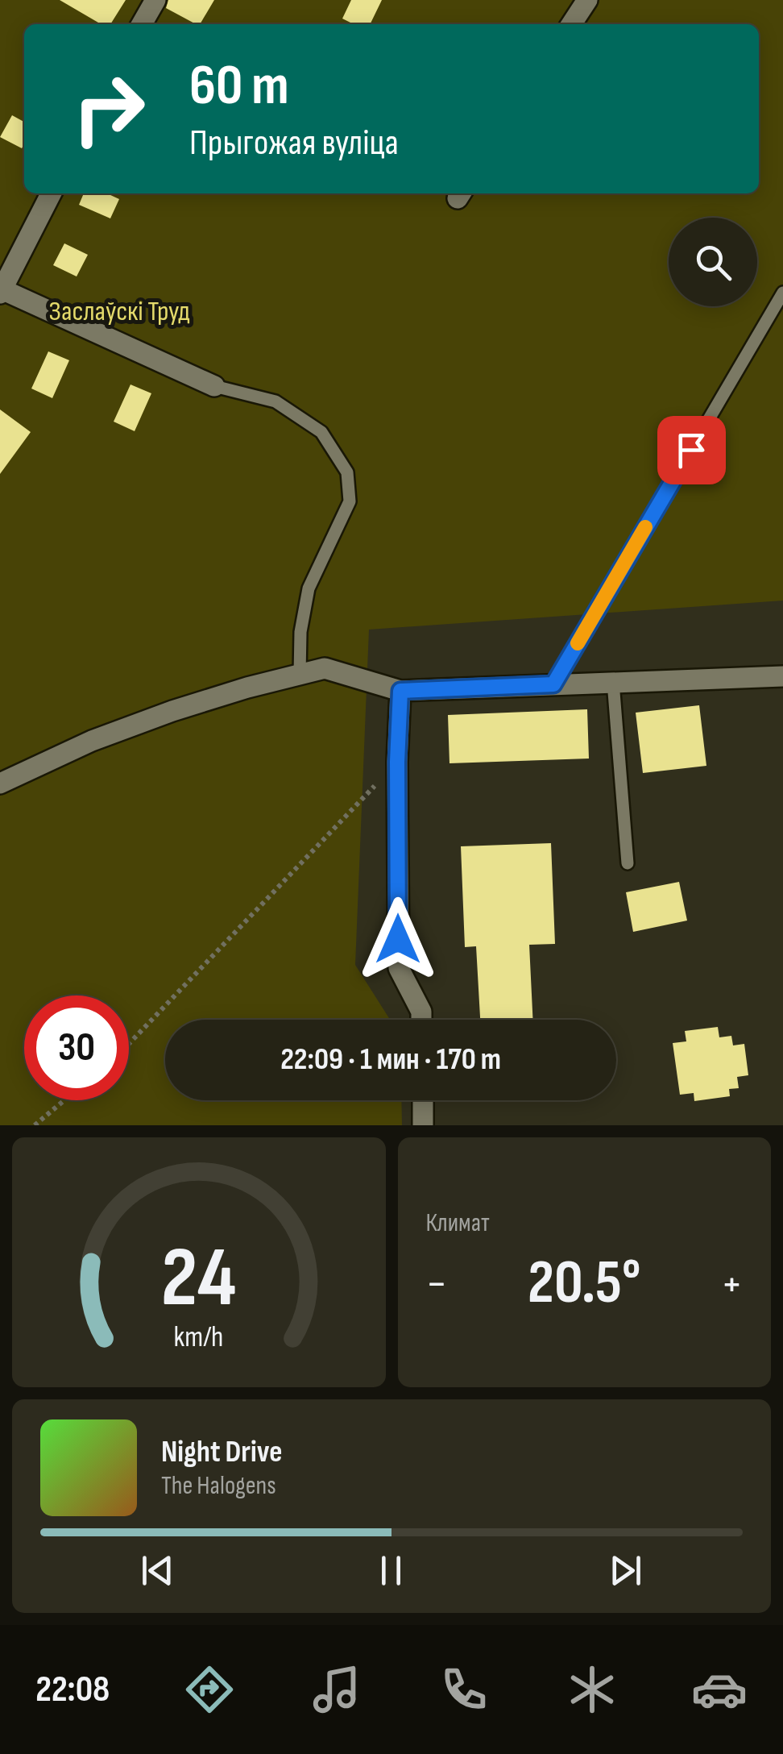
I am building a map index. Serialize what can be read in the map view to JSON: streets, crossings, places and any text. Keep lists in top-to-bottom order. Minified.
{"parks":["Заслаўскі Труд"],"page":{"turn":["60 m","Прыгожая вуліца"],"limit":"30","trip":"22:09 · 1 мин · 170 m","tile":"Климат","heat":["−","20.5°","+"],"song":["Night Drive","The Halogens"],"tabs":"22:08","gauge":["24","km/h"]}}
